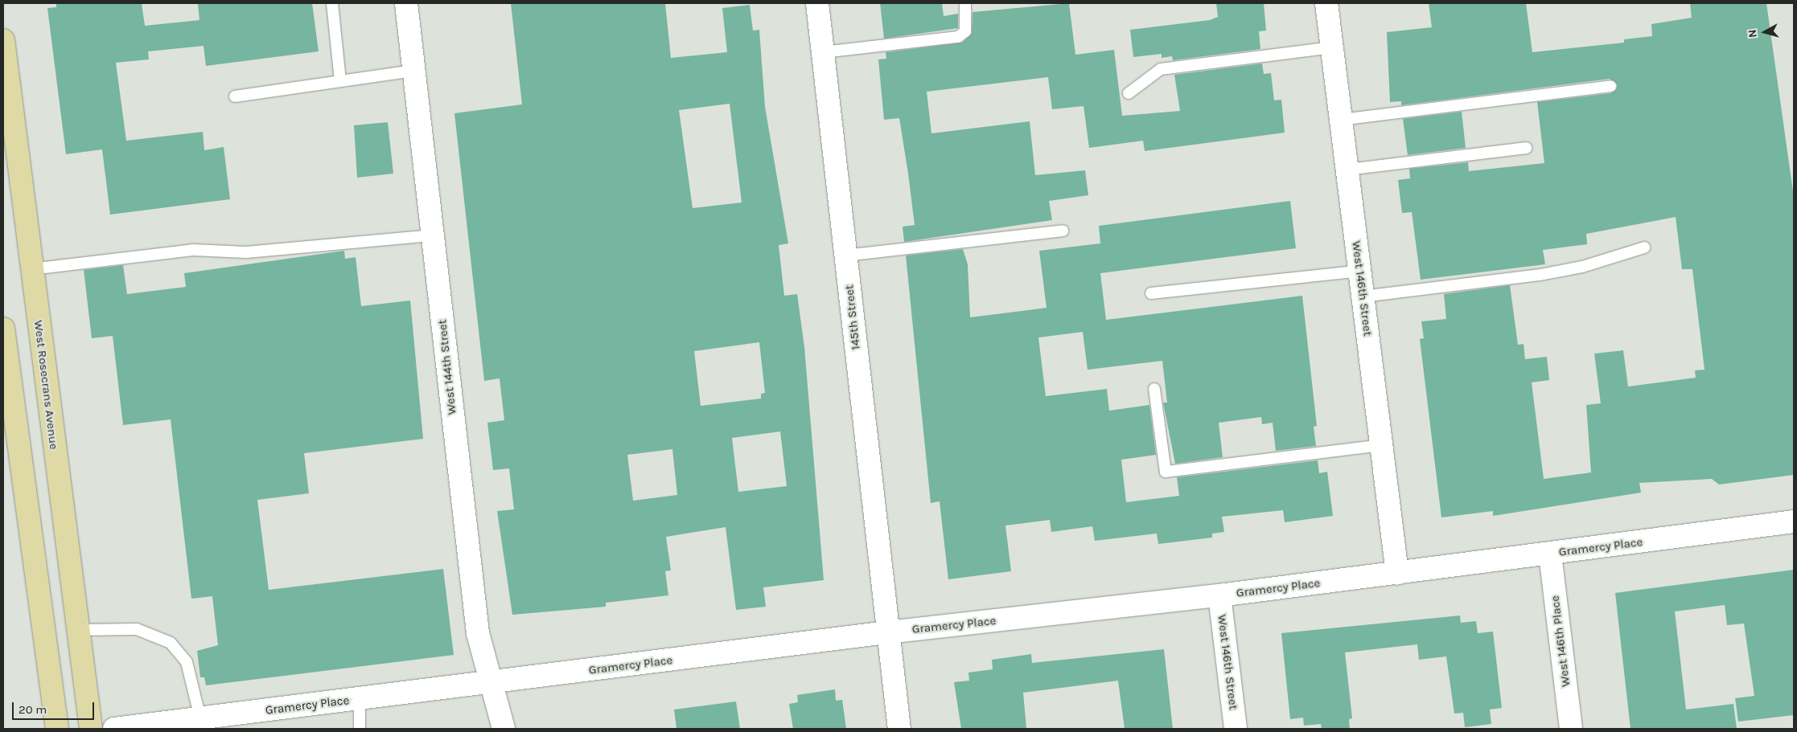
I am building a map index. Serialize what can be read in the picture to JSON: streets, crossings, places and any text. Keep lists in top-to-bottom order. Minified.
{"streets":{"main road":["West Rosecrans Avenue"],"street":["West 146th Street","145th Street","West 144th Street","Gramercy Place","West 146th Place"]},"crossings":[["West 146th Street","Gramercy Place"],["145th Street","Gramercy Place"],["West 144th Street","Gramercy Place"],["Gramercy Place","West 146th Place"]],"scale_bar":"20 m","north":"left"}
